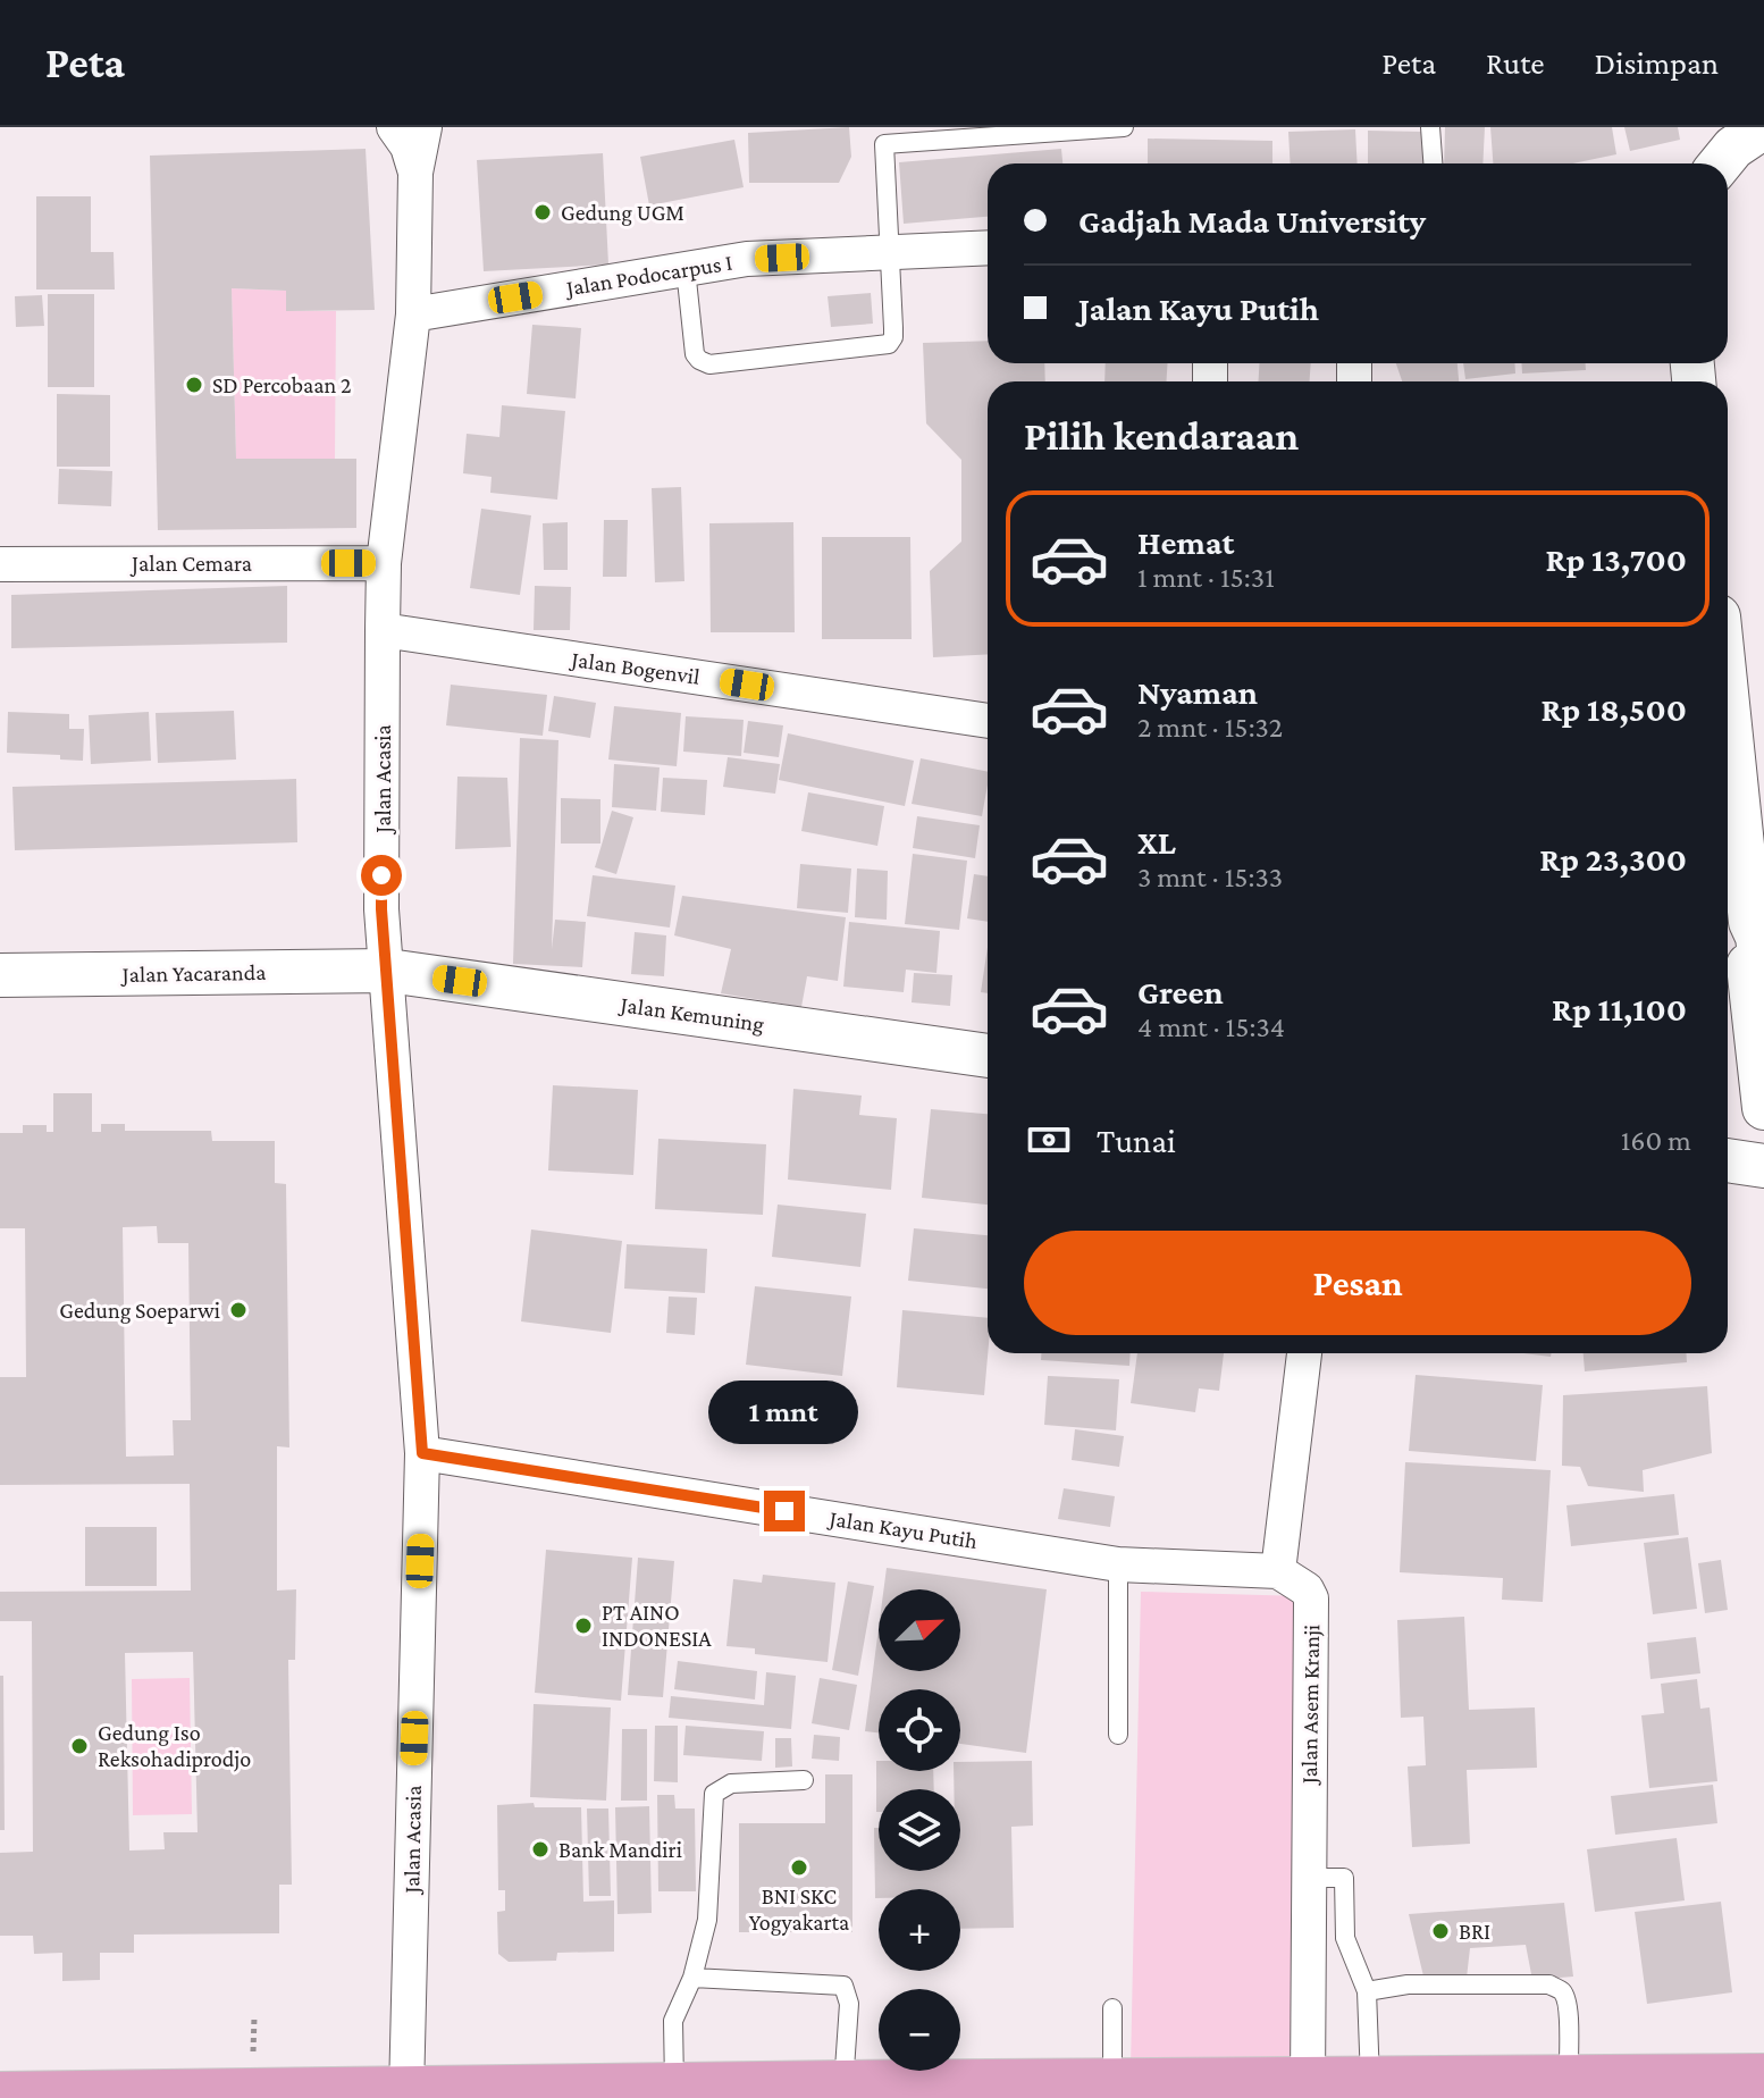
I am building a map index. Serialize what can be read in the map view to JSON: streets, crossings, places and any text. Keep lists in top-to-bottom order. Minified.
{"streets":{"street":["Jalan Podocarpus I","Jalan Cemara","Jalan Bogenvil","Jalan Acasia","Jalan Yacaranda","Jalan Kemuning","Jalan Kayu Putih","Jalan Asem Kranji"]},"crossings":[["Jalan Podocarpus I","Jalan Acasia"],["Jalan Cemara","Jalan Acasia"],["Jalan Bogenvil","Jalan Acasia"],["Jalan Acasia","Jalan Yacaranda"],["Jalan Acasia","Jalan Kemuning"],["Jalan Acasia","Jalan Kayu Putih"],["Jalan Yacaranda","Jalan Kemuning"],["Jalan Kayu Putih","Jalan Asem Kranji"]],"places":["Gedung UGM","SD Percobaan 2","Gedung Soeparwi","PT AINO INDONESIA","Gedung Iso Reksohadiprodjo","Bank Mandiri","BNI SKC Yogyakarta","BRI"],"north":"top right","page":{"header":"Peta","nav":["Peta","Rute","Disimpan"],"banner":["Gadjah Mada University","Jalan Kayu Putih"],"heading":"Pilih kendaraan","list":[{"name":"Hemat","note":"1 mnt · 15:31","value":"Rp 13,700"},{"name":"Nyaman","note":"2 mnt · 15:32","value":"Rp 18,500"},{"name":"XL","note":"3 mnt · 15:33","value":"Rp 23,300"},{"name":"Green","note":"4 mnt · 15:34","value":"Rp 11,100"}],"pay":["Tunai","160 m"],"buttons":"Pesan","bubble":"1 mnt","map_buttons":["+","−"]}}
